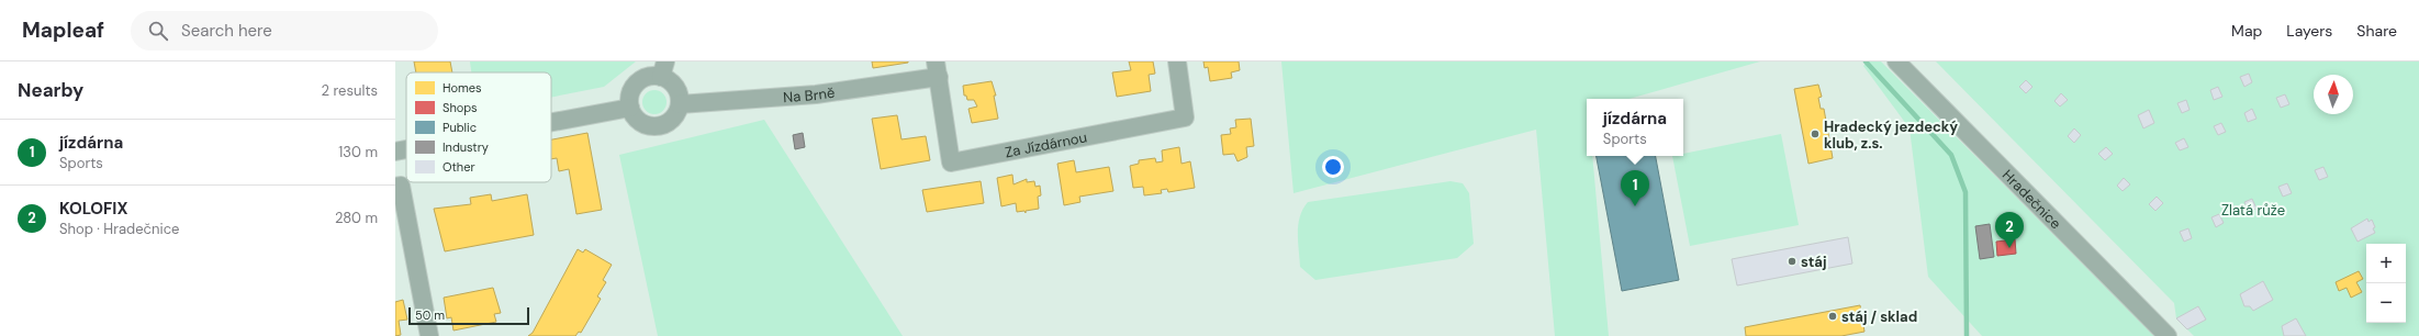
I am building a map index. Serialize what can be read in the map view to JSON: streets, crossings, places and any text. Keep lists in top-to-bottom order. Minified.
{"streets":{"street":["Na Brně","Za Jízdárnou","Hradečnice"]},"crossings":[["Na Brně","Za Jízdárnou"]],"parks":["Zlatá růže"],"places":["Hradecký jezdecký klub, z.s.","stáj","stáj / sklad"],"legend":["Homes","Shops","Public","Industry","Other"],"scale_bar":"50 m","north":"top","page":{"header":"Mapleaf","search":"Search here","nav":["Map","Layers","Share"],"heading":["Nearby","2 results"],"popup":["jízdárna","Sports"],"list":[{"mark":"1","name":"jízdárna","note":"Sports","value":"130 m"},{"mark":"2","name":"KOLOFIX","note":"Shop · Hradečnice","value":"280 m"}],"pins":["1","2"],"map_buttons":["+","−"],"scale":"50 m"}}
